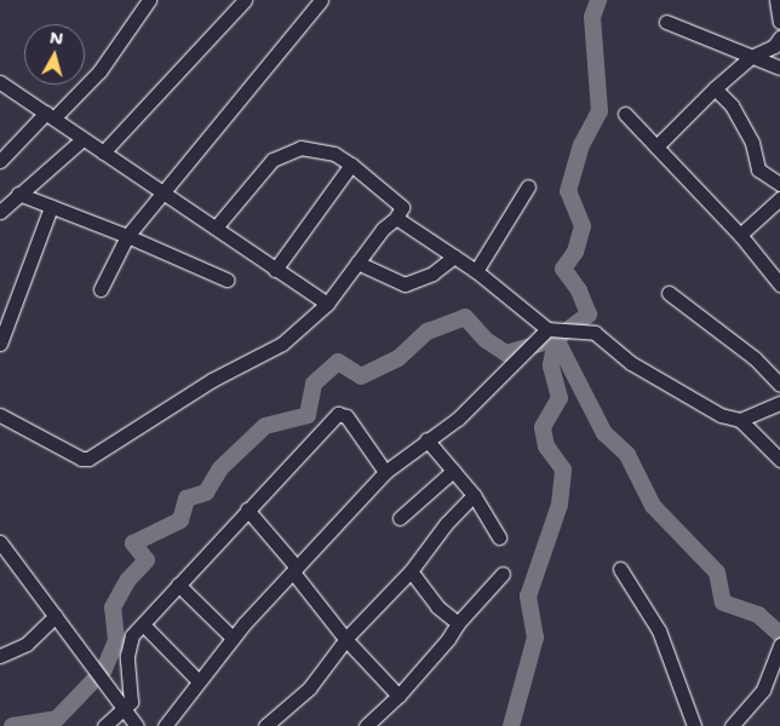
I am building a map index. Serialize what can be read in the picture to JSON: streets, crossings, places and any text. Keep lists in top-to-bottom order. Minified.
{"north":"top"}
